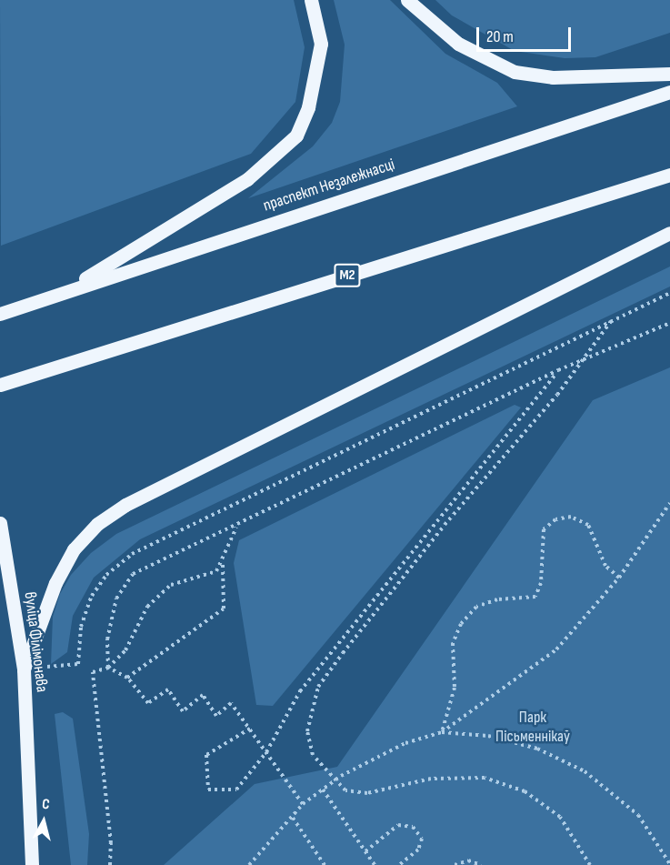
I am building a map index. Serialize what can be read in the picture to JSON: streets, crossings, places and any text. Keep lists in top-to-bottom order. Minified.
{"streets":{"main road":["праспект Незалежнасці","М2","вуліца Філімонава"]},"parks":["Парк Пісьменнікаў"],"scale_bar":"20 m","north":"top"}
